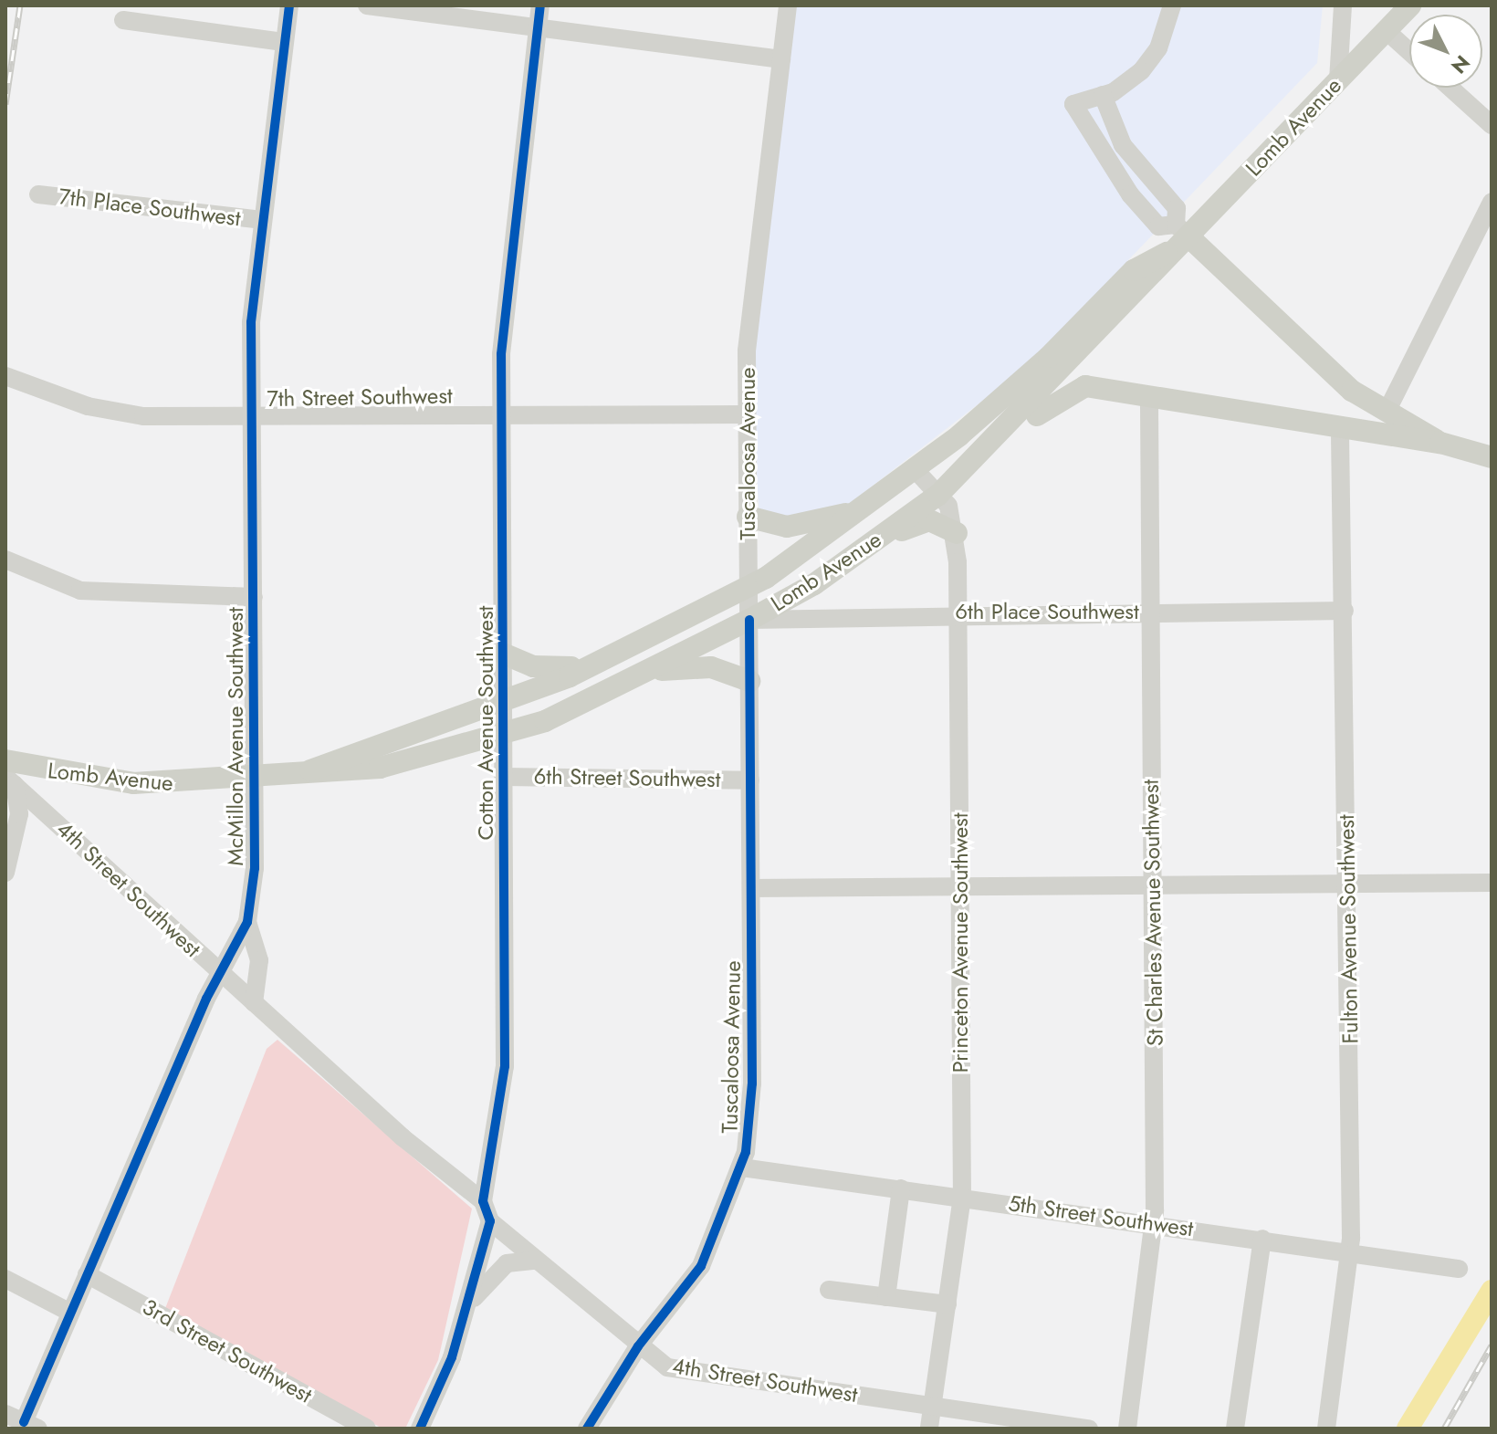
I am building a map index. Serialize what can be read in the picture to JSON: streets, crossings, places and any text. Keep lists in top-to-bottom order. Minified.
{"streets":{"main road":["Lomb Avenue"],"street":["7th Place Southwest","7th Street Southwest","Tuscaloosa Avenue","6th Place Southwest","Cotton Avenue Southwest","McMillon Avenue Southwest","6th Street Southwest","4th Street Southwest","St Charles Avenue Southwest","Fulton Avenue Southwest","Princeton Avenue Southwest","5th Street Southwest","3rd Street Southwest"]},"crossings":[["Lomb Avenue","Tuscaloosa Avenue"],["Lomb Avenue","6th Place Southwest"],["Lomb Avenue","Cotton Avenue Southwest"],["Lomb Avenue","McMillon Avenue Southwest"],["Lomb Avenue","4th Street Southwest"],["Lomb Avenue","Princeton Avenue Southwest"],["7th Place Southwest","McMillon Avenue Southwest"],["7th Street Southwest","Tuscaloosa Avenue"],["7th Street Southwest","Cotton Avenue Southwest"],["7th Street Southwest","McMillon Avenue Southwest"],["Tuscaloosa Avenue","6th Place Southwest"],["Tuscaloosa Avenue","6th Street Southwest"],["Tuscaloosa Avenue","4th Street Southwest"],["Tuscaloosa Avenue","5th Street Southwest"],["6th Place Southwest","St Charles Avenue Southwest"],["6th Place Southwest","Fulton Avenue Southwest"],["6th Place Southwest","Princeton Avenue Southwest"],["Cotton Avenue Southwest","6th Street Southwest"],["Cotton Avenue Southwest","4th Street Southwest"],["McMillon Avenue Southwest","4th Street Southwest"],["McMillon Avenue Southwest","3rd Street Southwest"],["4th Street Southwest","Princeton Avenue Southwest"],["St Charles Avenue Southwest","5th Street Southwest"],["Fulton Avenue Southwest","5th Street Southwest"],["Princeton Avenue Southwest","5th Street Southwest"]],"north":"bottom right"}
